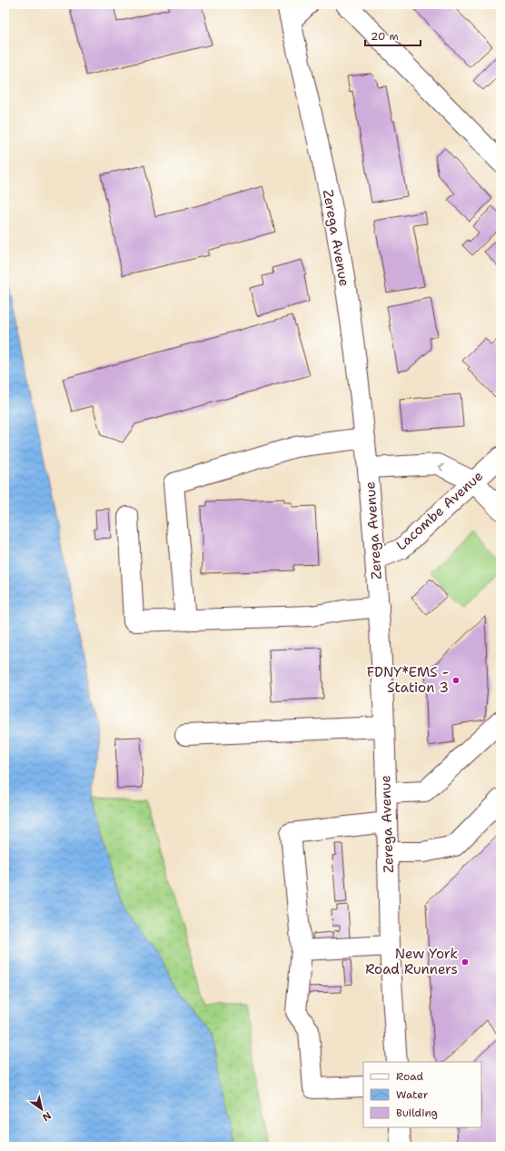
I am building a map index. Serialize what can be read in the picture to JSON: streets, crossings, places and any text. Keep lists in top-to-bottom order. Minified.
{"streets":{"street":["Zerega Avenue","Lacombe Avenue"]},"crossings":[["Zerega Avenue","Lacombe Avenue"]],"places":["FDNY*EMS - Station 3","New York Road Runners"],"legend":["Road","Water","Building"],"scale_bar":"20 m","north":"bottom right"}
